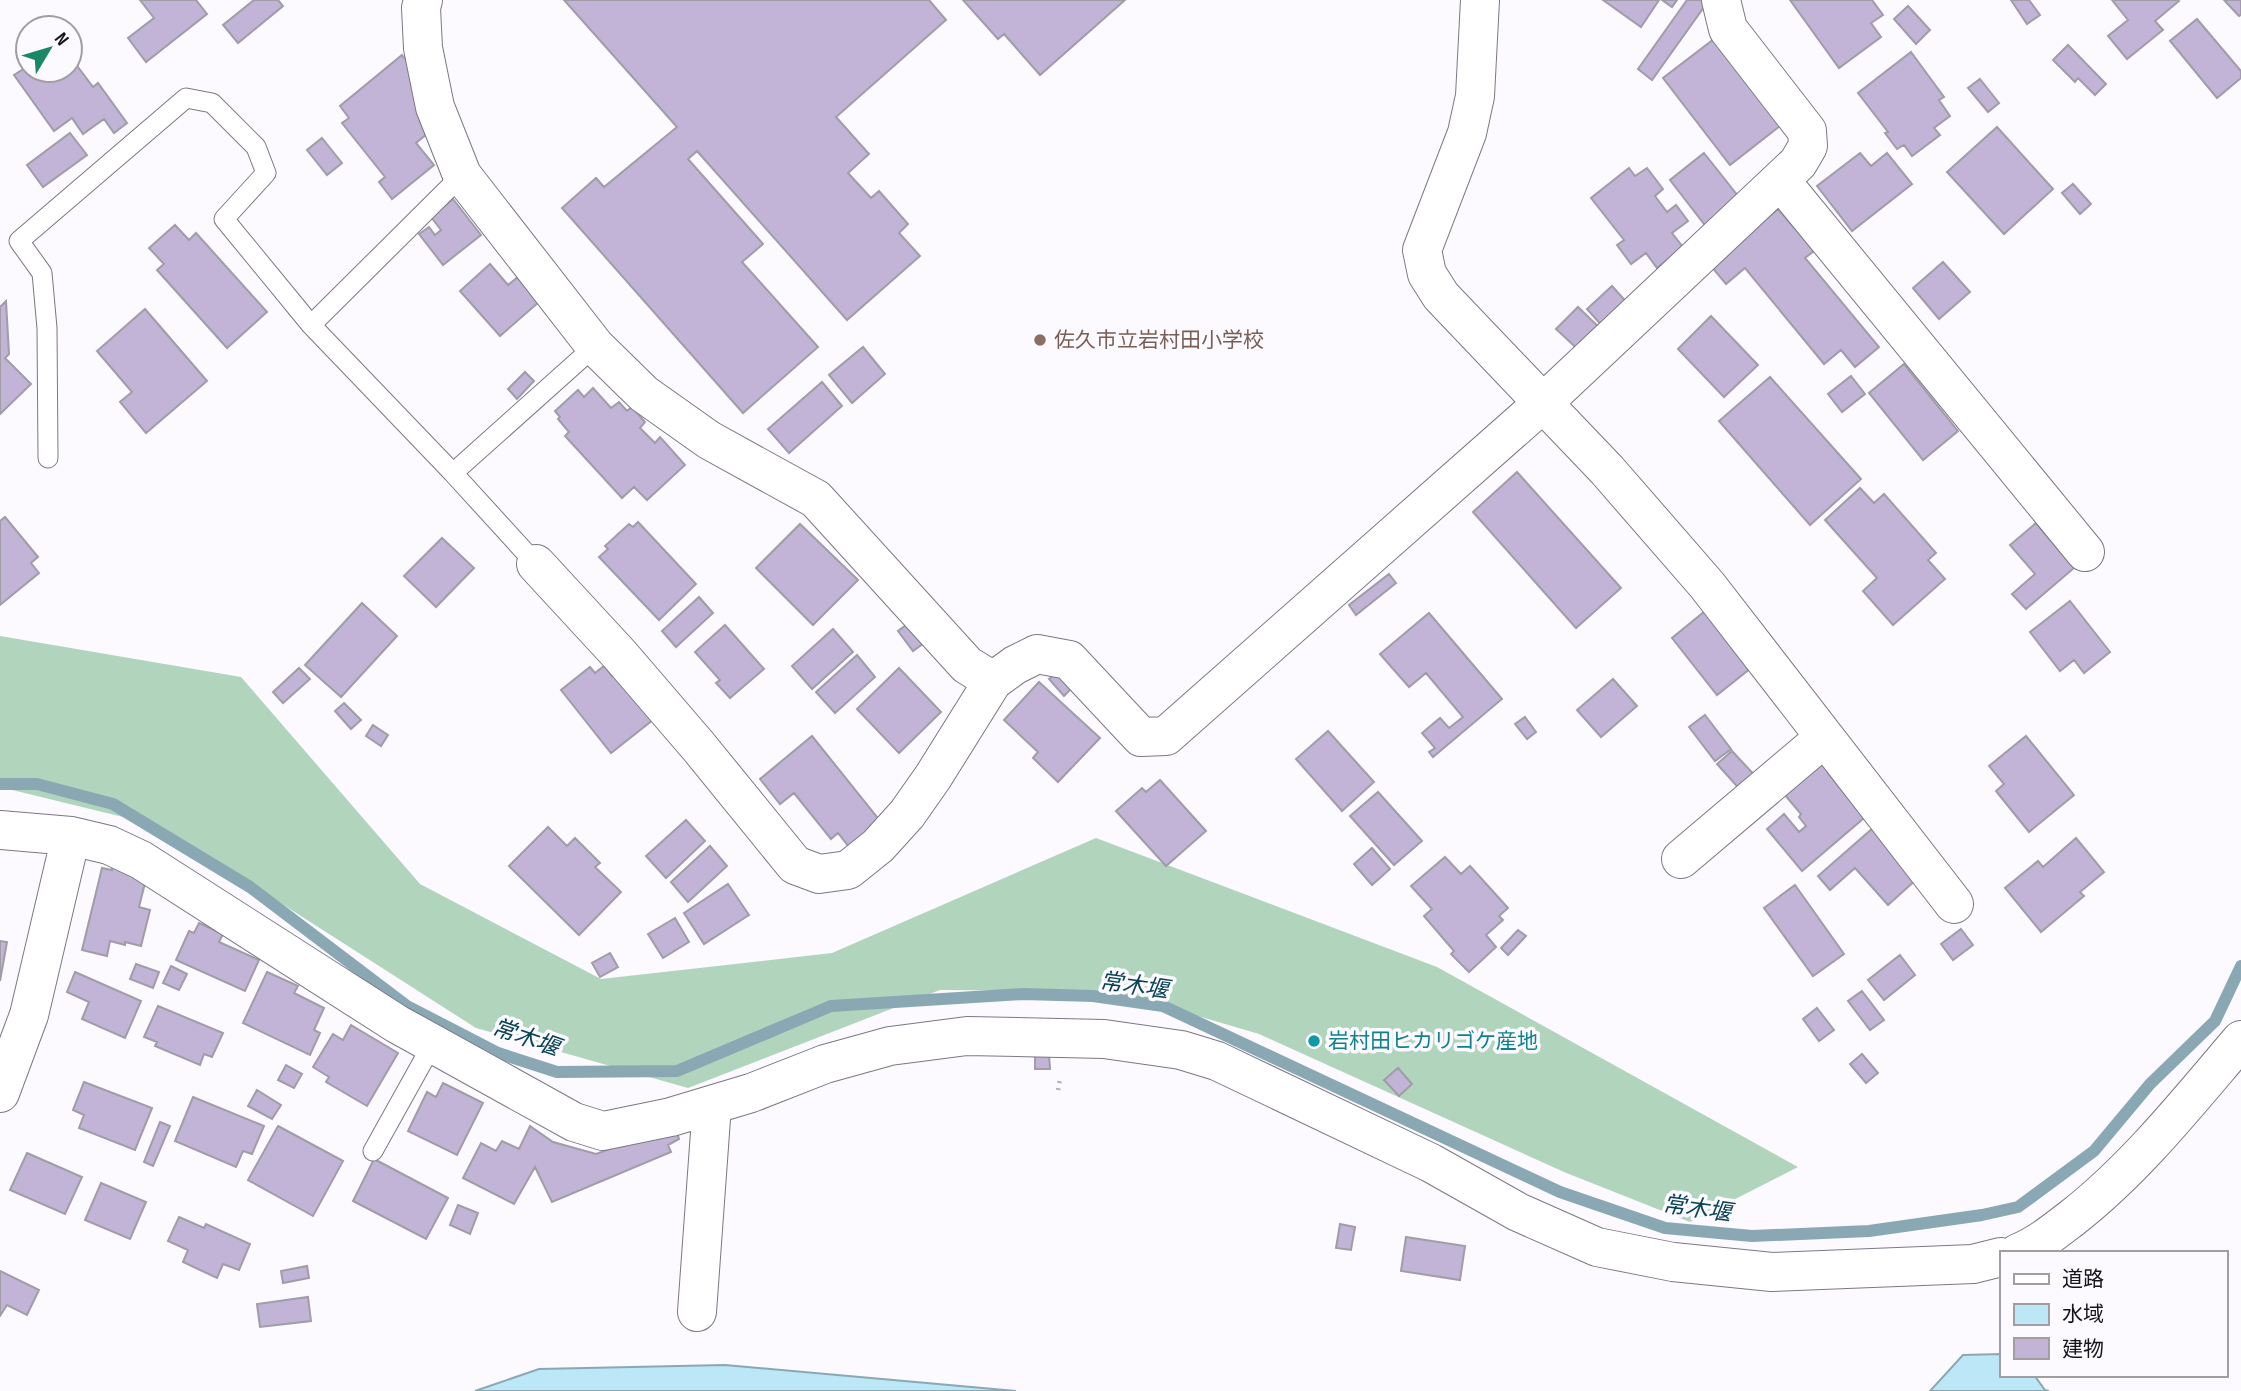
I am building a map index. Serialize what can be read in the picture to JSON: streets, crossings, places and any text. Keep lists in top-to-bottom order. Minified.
{"water":["常木堰"],"places":["佐久市立岩村田小学校","岩村田ヒカリゴケ産地"],"legend":["道路","水域","建物"],"north":"top right"}
